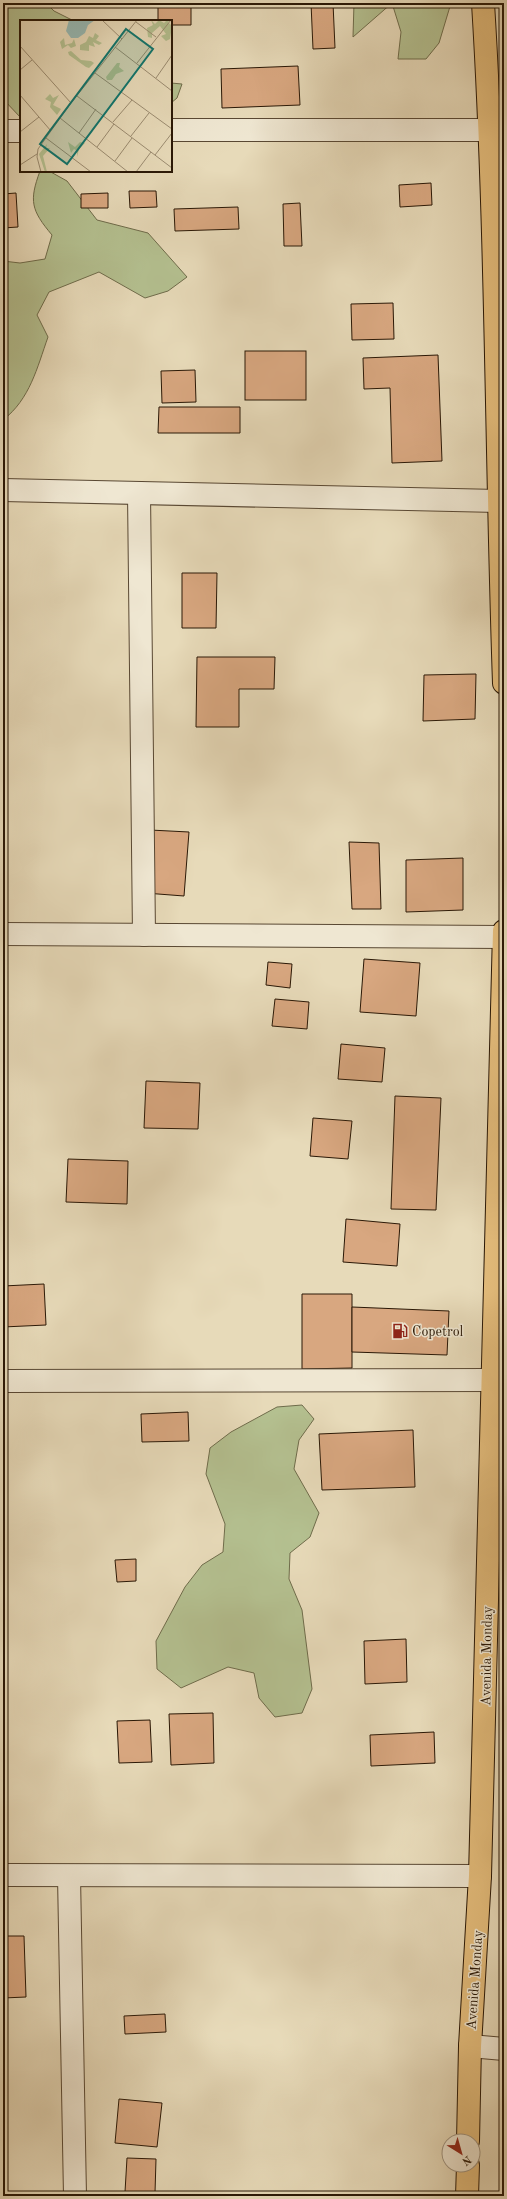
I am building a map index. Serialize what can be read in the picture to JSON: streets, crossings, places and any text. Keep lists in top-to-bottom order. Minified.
{"streets":{"highway":["Avenida Monday"]},"places":{"fuel station":["Copetrol"]},"north":"bottom right"}
